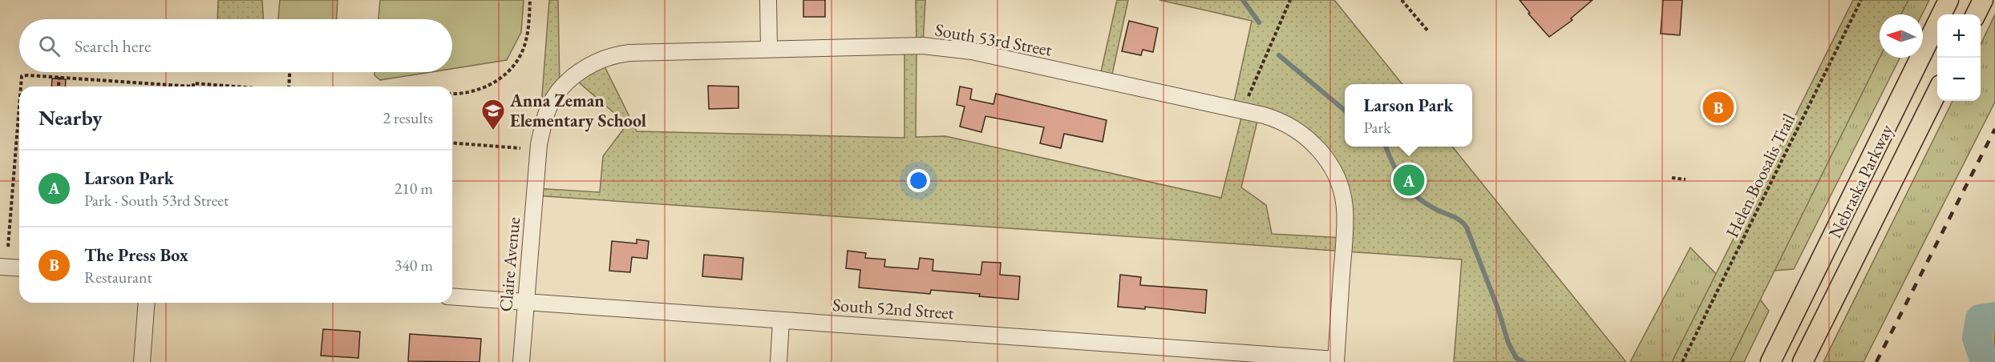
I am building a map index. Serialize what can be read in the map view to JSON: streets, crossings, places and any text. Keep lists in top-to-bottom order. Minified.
{"streets":{"main road":["Nebraska Parkway"],"street":["South 53rd Street","Claire Avenue","South 52nd Street"],"path":["Helen Boosalis Trail"]},"crossings":[["South 53rd Street","Claire Avenue"],["South 53rd Street","South 52nd Street"],["Claire Avenue","South 52nd Street"]],"places":{"school or university":["Anna Zeman Elementary School"]},"north":"left","page":{"map_buttons":["+","−"],"search":"Search here","popup":["Larson Park","Park"],"heading":["Nearby","2 results"],"pins":["B","A"],"list":[{"mark":"A","name":"Larson Park","note":"Park · South 53rd Street","value":"210 m"},{"mark":"B","name":"The Press Box","note":"Restaurant","value":"340 m"}]}}
